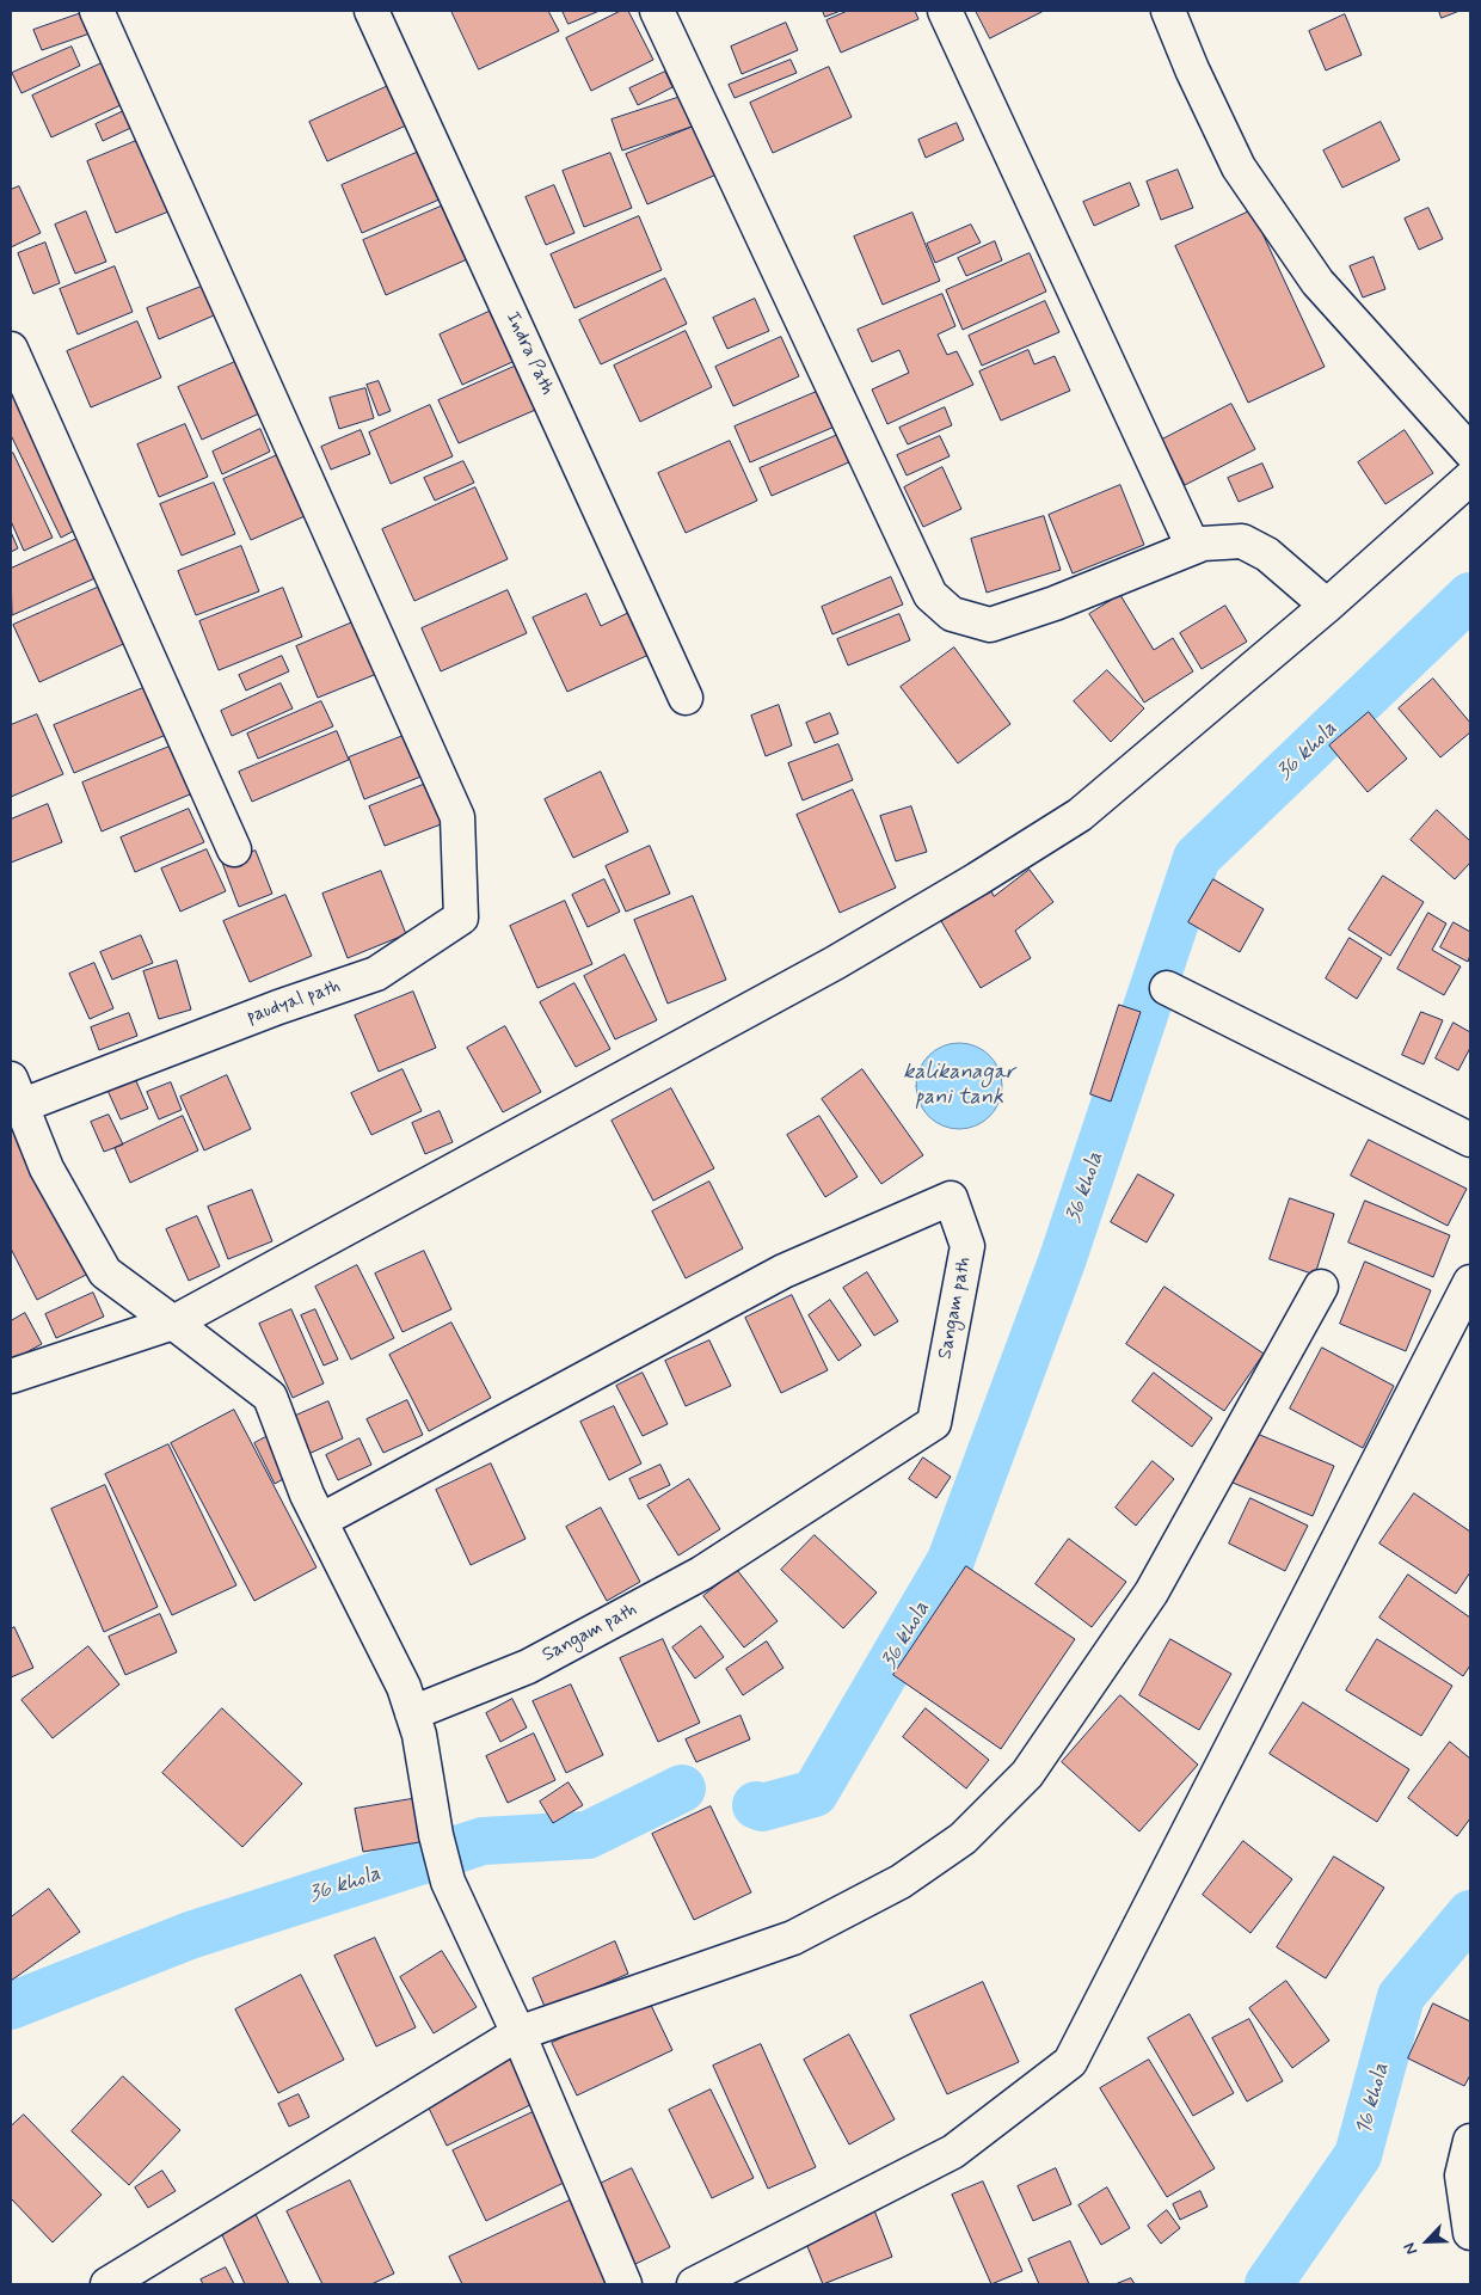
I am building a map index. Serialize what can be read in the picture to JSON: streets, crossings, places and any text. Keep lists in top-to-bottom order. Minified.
{"streets":{"street":["Indra Path","paudyal path","Sangam path"]},"water":["36 khola","kalikanagar pani tank","16 khola"],"north":"bottom left"}
